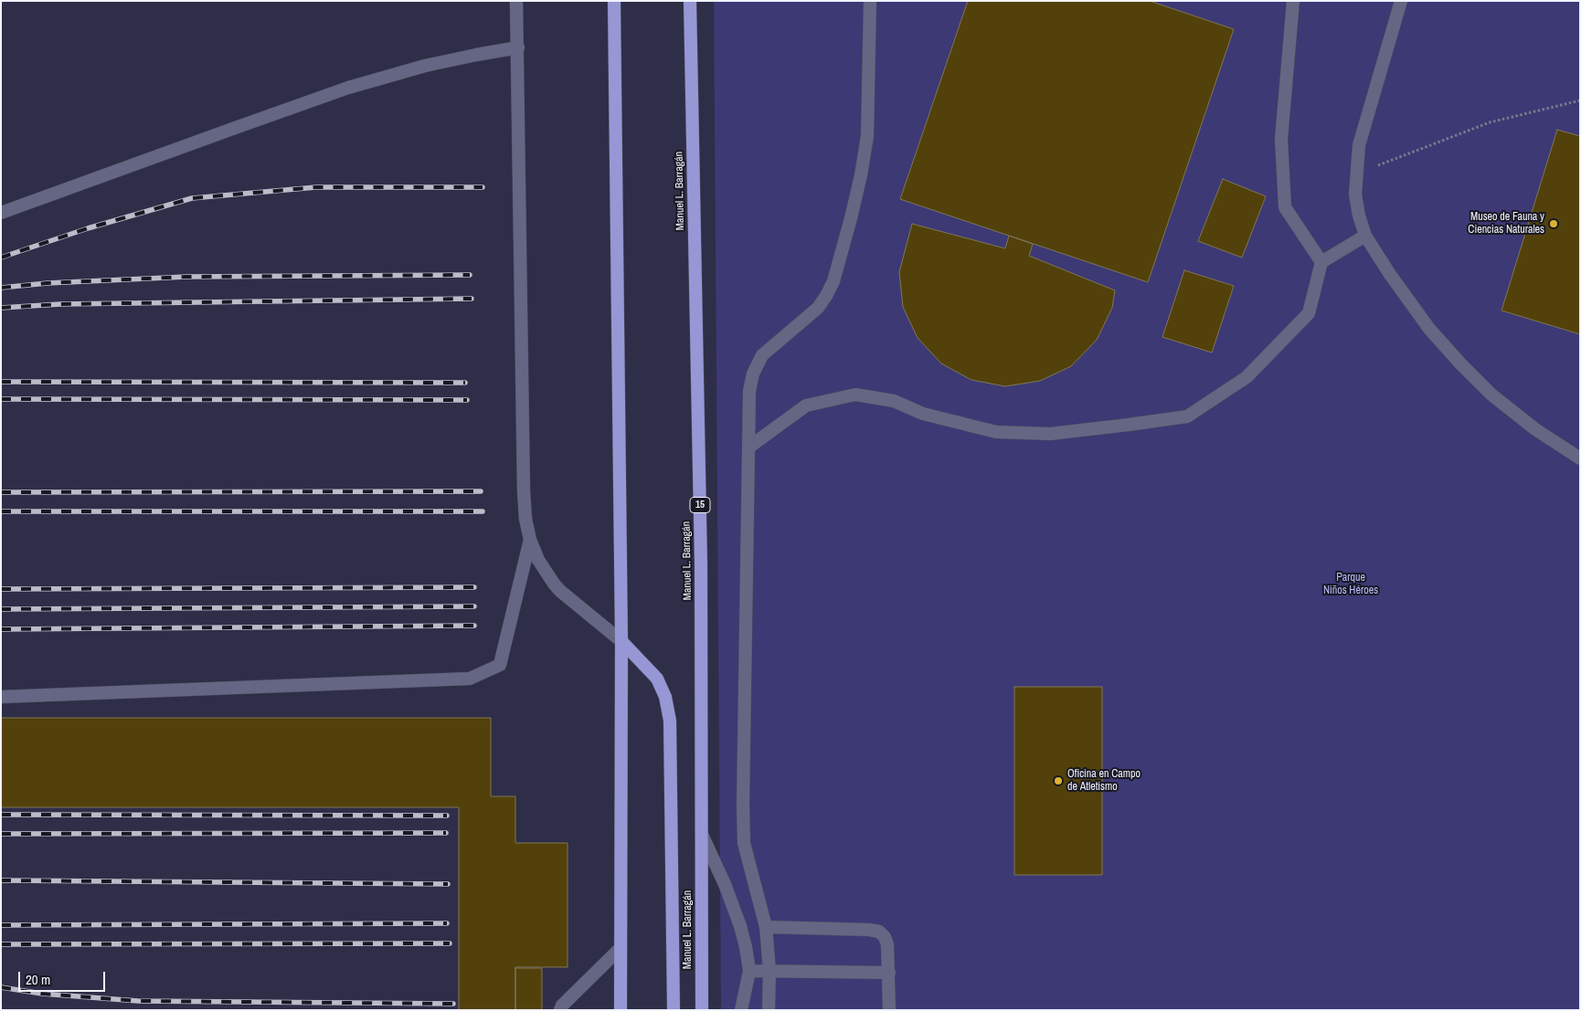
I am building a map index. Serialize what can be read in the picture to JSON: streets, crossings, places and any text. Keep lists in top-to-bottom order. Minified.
{"streets":{"highway":["Manuel L. Barragán","15"]},"parks":["Parque Niños Héroes"],"places":["Museo de Fauna y Ciencias Naturales","Oficina en Campo de Atletismo"],"scale_bar":"20 m"}
